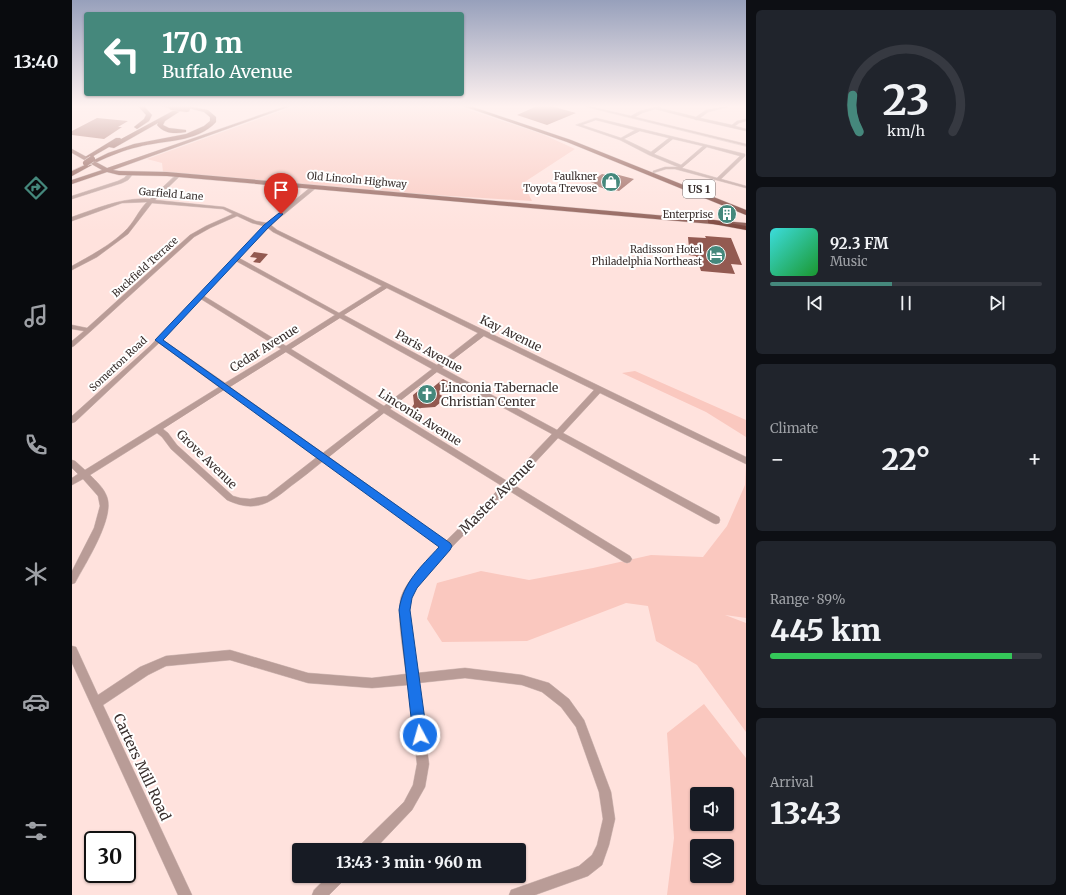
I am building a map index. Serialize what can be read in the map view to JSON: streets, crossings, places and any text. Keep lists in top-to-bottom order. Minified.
{"streets":{"highway":["US 1"],"main road":["Old Lincoln Highway"],"street":["Garfield Lane","Buckfield Terrace","Kay Avenue","Cedar Avenue","Paris Avenue","Somerton Road","Linconia Avenue","Grove Avenue","Master Avenue","Carters Mill Road"]},"crossings":[["Old Lincoln Highway","Somerton Road"],["Garfield Lane","Buckfield Terrace"],["Garfield Lane","Kay Avenue"],["Garfield Lane","Somerton Road"],["Kay Avenue","Cedar Avenue"],["Kay Avenue","Somerton Road"],["Kay Avenue","Master Avenue"],["Cedar Avenue","Paris Avenue"],["Cedar Avenue","Linconia Avenue"],["Cedar Avenue","Grove Avenue"],["Paris Avenue","Somerton Road"],["Paris Avenue","Master Avenue"],["Somerton Road","Linconia Avenue"],["Linconia Avenue","Master Avenue"]],"places":{"shop":["Faulkner Toyota Trevose"],"building":["Enterprise"],"hotel":["Radisson Hotel Philadelphia Northeast"],"church":["Linconia Tabernacle Christian Center"]},"page":{"tabs":"13:40","turn":["170 m","Buffalo Avenue"],"song":["92.3 FM","Music"],"tile":["Climate",["Range · 89%","445 km"],["Arrival","13:43"]],"heat":["−","22°","+"],"limit":"30","trip":"13:43 · 3 min · 960 m","gauge":["23","km/h"]}}
